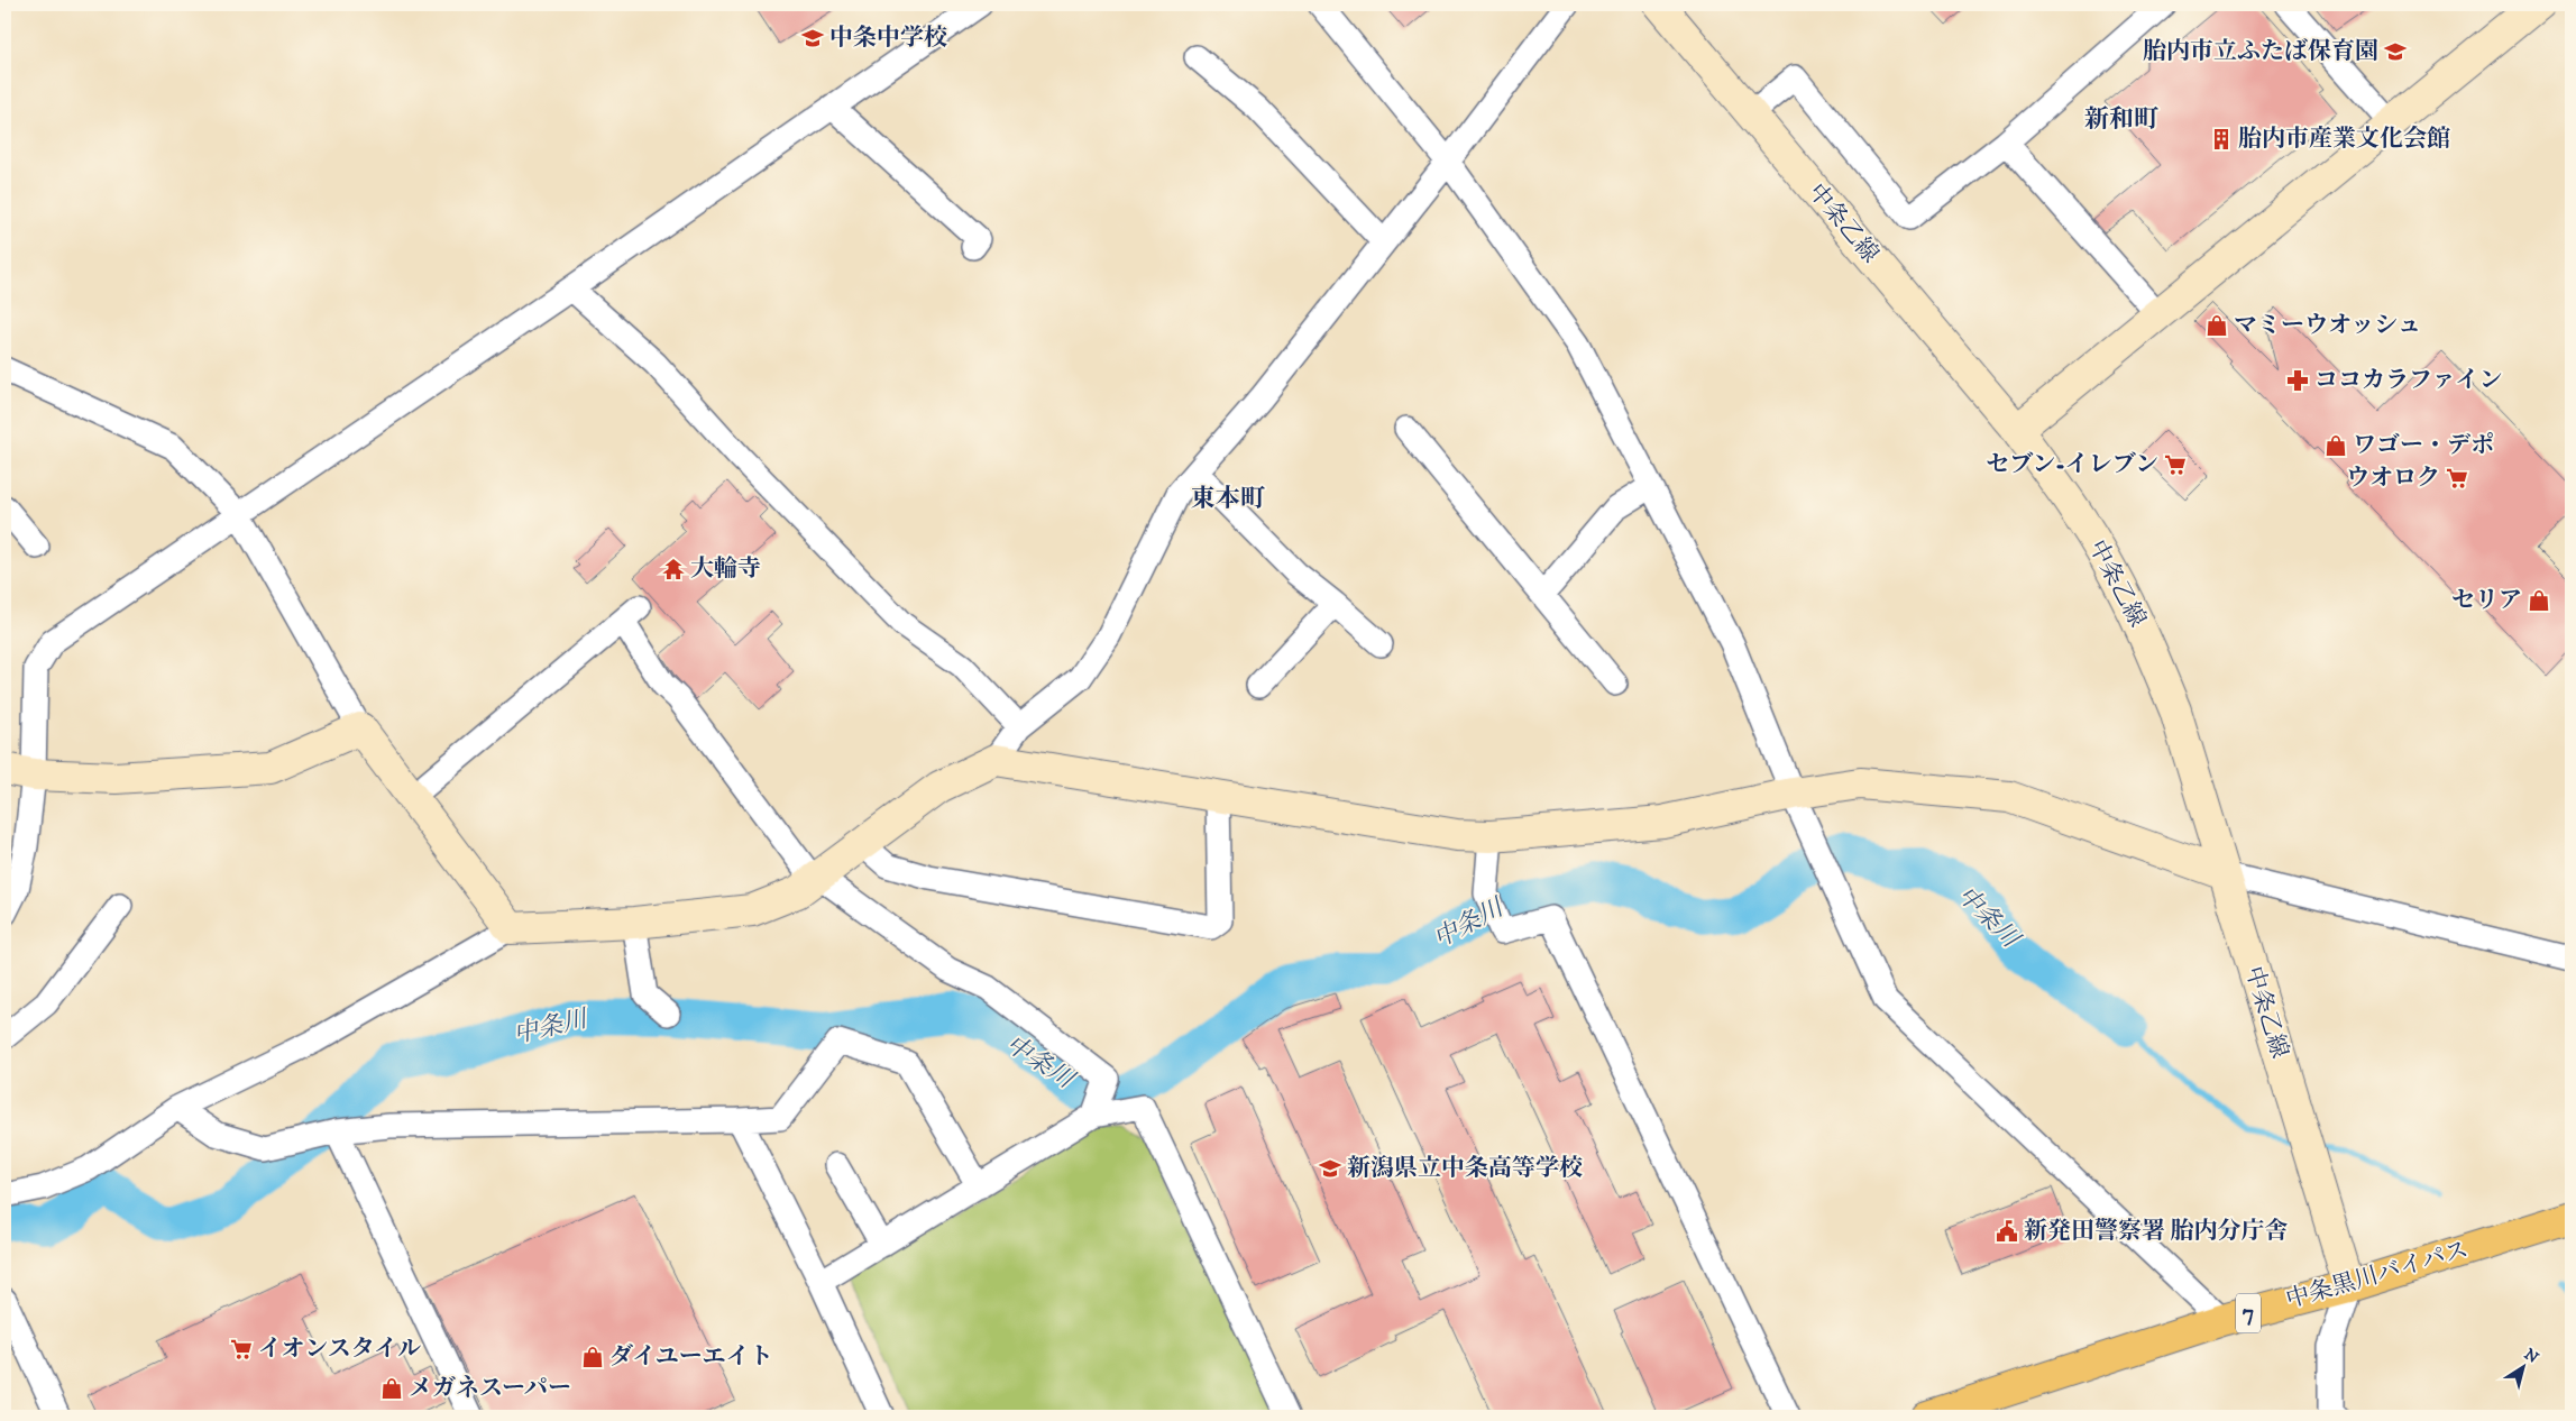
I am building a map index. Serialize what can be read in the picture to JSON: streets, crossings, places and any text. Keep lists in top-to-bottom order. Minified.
{"streets":{"highway":["中条黒川バイパス","7"],"street":["中条乙線"]},"crossings":[["中条乙線","中条黒川バイパス"]],"districts":["新和町","東本町"],"water":["中条川"],"places":{"school or university":["中条中学校","胎内市立ふたば保育園","新潟県立中条高等学校"],"building":["胎内市産業文化会館"],"shop":["マミーウオッシュ","ワゴー・デポ","セリア","ダイユーエイト","メガネスーパー"],"pharmacy":["ココカラファイン"],"supermarket":["セブン-イレブン","ウオロク","イオンスタイル"],"temple":["大輪寺"],"public building":["新発田警察署 胎内分庁舎"]},"north":"top right"}
